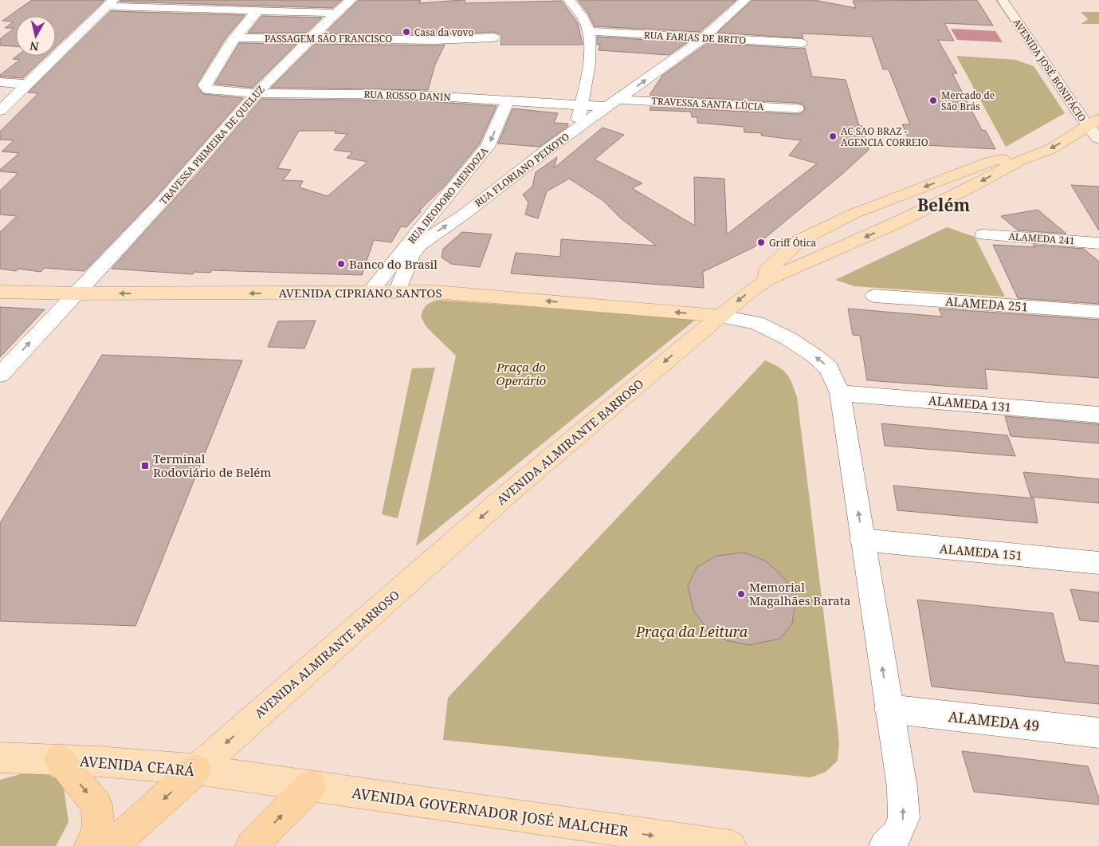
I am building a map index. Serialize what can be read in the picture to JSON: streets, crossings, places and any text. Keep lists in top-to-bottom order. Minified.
{"streets":{"highway":["AVENIDA ALMIRANTE BARROSO"],"main road":["AVENIDA JOSÉ BONIFÁCIO","AVENIDA CIPRIANO SANTOS","AVENIDA CEARÁ","AVENIDA GOVERNADOR JOSÉ MALCHER"],"street":["RUA FARIAS DE BRITO","PASSAGEM SÃO FRANCISCO","RUA ROSSO DANIN","TRAVESSA SANTA LÚCIA","TRAVESSA PRIMEIRA DE QUELUZ","RUA FLORIANO PEIXOTO","RUA DEODORO MENDOZA","ALAMEDA 241","ALAMEDA 251","ALAMEDA 131","ALAMEDA 151","ALAMEDA 49"]},"crossings":[["RUA FARIAS DE BRITO","RUA FLORIANO PEIXOTO"],["PASSAGEM SÃO FRANCISCO","RUA ROSSO DANIN"],["PASSAGEM SÃO FRANCISCO","TRAVESSA PRIMEIRA DE QUELUZ"],["AVENIDA JOSÉ BONIFÁCIO","AVENIDA ALMIRANTE BARROSO"],["RUA ROSSO DANIN","TRAVESSA SANTA LÚCIA"],["RUA ROSSO DANIN","TRAVESSA PRIMEIRA DE QUELUZ"],["RUA ROSSO DANIN","RUA FLORIANO PEIXOTO"],["RUA ROSSO DANIN","RUA DEODORO MENDOZA"],["TRAVESSA PRIMEIRA DE QUELUZ","AVENIDA CIPRIANO SANTOS"],["RUA FLORIANO PEIXOTO","AVENIDA CIPRIANO SANTOS"],["RUA DEODORO MENDOZA","AVENIDA CIPRIANO SANTOS"],["AVENIDA CIPRIANO SANTOS","AVENIDA ALMIRANTE BARROSO"],["AVENIDA ALMIRANTE BARROSO","AVENIDA CEARÁ"],["AVENIDA CEARÁ","AVENIDA GOVERNADOR JOSÉ MALCHER"]],"one_way":["RUA DEODORO MENDOZA","AVENIDA CIPRIANO SANTOS","AVENIDA ALMIRANTE BARROSO","AVENIDA GOVERNADOR JOSÉ MALCHER"],"districts":["Belém"],"parks":["Praça do Operário","Praça da Leitura"],"places":{"other":["Casa da vovo","Mercado de São Brás","AC SAO BRAZ - AGENCIA CORREIO","Griff Ótica","Banco do Brasil","Memorial Magalhães Barata"],"transit":["Terminal Rodoviário de Belém"]},"north":"bottom"}
